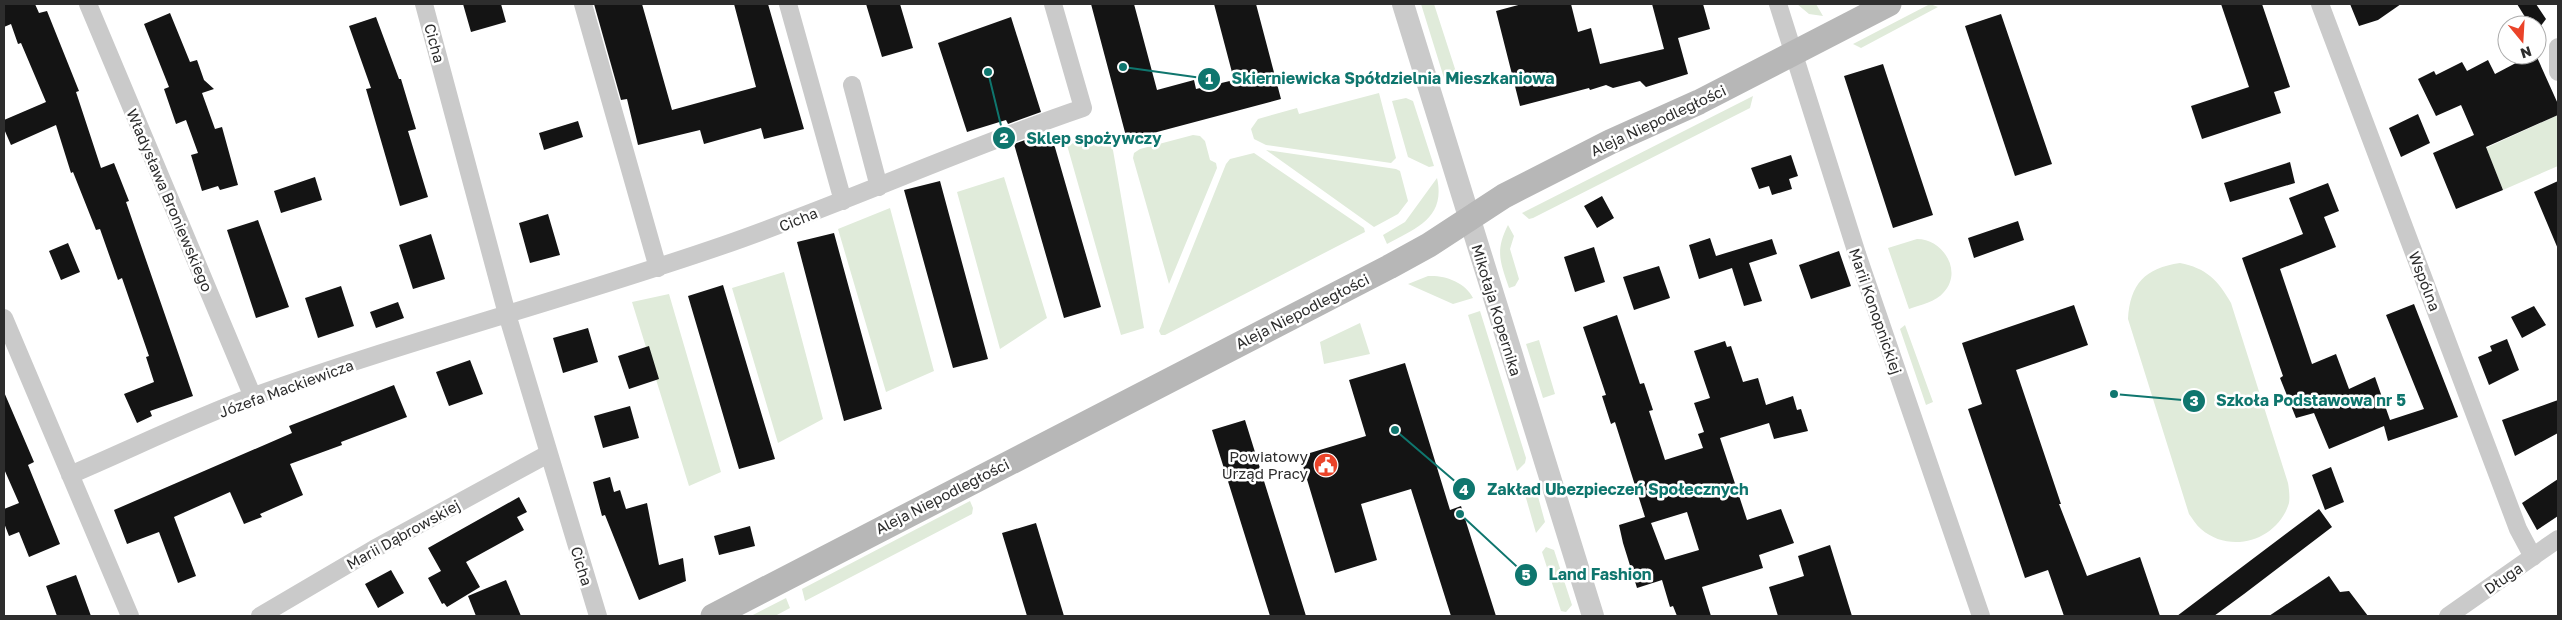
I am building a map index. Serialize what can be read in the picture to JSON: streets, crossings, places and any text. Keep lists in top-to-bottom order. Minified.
{"streets":{"main road":["Aleja Niepodległości"],"street":["Cicha","Władysława Broniewskiego","Wspólna","Mikołaja Kopernika","Marii Konopnickiej","Józefa Mackiewicza","Marii Dąbrowskiej","Długa"]},"crossings":[["Cicha","Józefa Mackiewicza"],["Cicha","Marii Dąbrowskiej"],["Aleja Niepodległości","Mikołaja Kopernika"],["Aleja Niepodległości","Marii Konopnickiej"],["Władysława Broniewskiego","Józefa Mackiewicza"],["Wspólna","Długa"]],"places":{"other":["Skierniewicka Spółdzielnia Mieszkaniowa","Sklep spożywczy","Szkoła Podstawowa nr 5","Zakład Ubezpieczeń Społecznych","Land Fashion"],"public building":["Powiatowy Urząd Pracy"]},"north":"bottom"}
